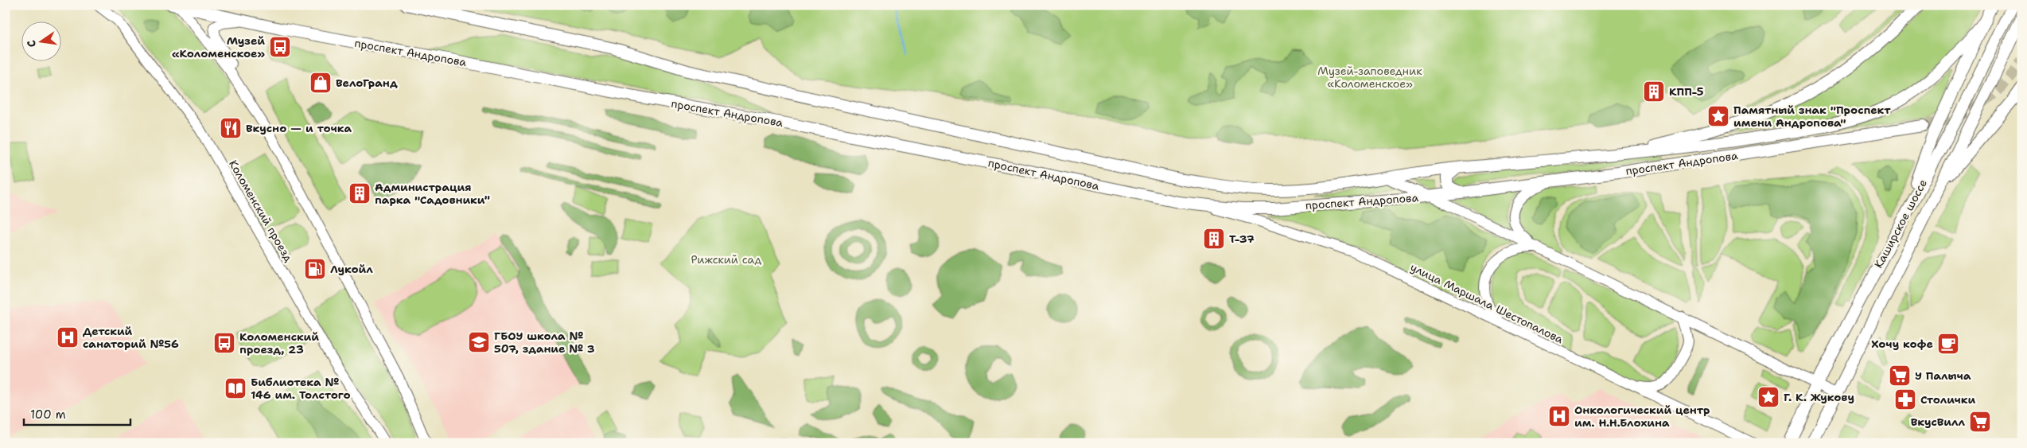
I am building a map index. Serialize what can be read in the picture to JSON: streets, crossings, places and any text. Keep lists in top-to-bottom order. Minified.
{"streets":{"main road":["проспект Андропова","Коломенский проезд","Каширское шоссе","улица Маршала Шестопалова"]},"crossings":[["проспект Андропова","улица Маршала Шестопалова"]],"parks":["Музей-заповедник «Коломенское»","Рижский сад"],"places":{"bus stop":["Музей «Коломенское»","Коломенский проезд, 23"],"shop":["ВелоГранд"],"building":["КПП-5","Администрация парка \"Садовники\"","Т-37"],"place":["Памятный знак \"Проспект имени Андропова\"","Г. К. Жукову"],"restaurant":["Вкусно — и точка"],"fuel station":["Лукойл"],"hospital":["Детский санаторий №56","Онкологический центр им. Н.Н.Блохина"],"school or university":["ГБОУ школа № 507, здание № 3"],"cafe":["Хочу кофе"],"supermarket":["У Палыча","ВкусВилл"],"library":["Библиотека № 146 им. Толстого"],"pharmacy":["Столички"]},"scale_bar":"100 m","north":"left"}
